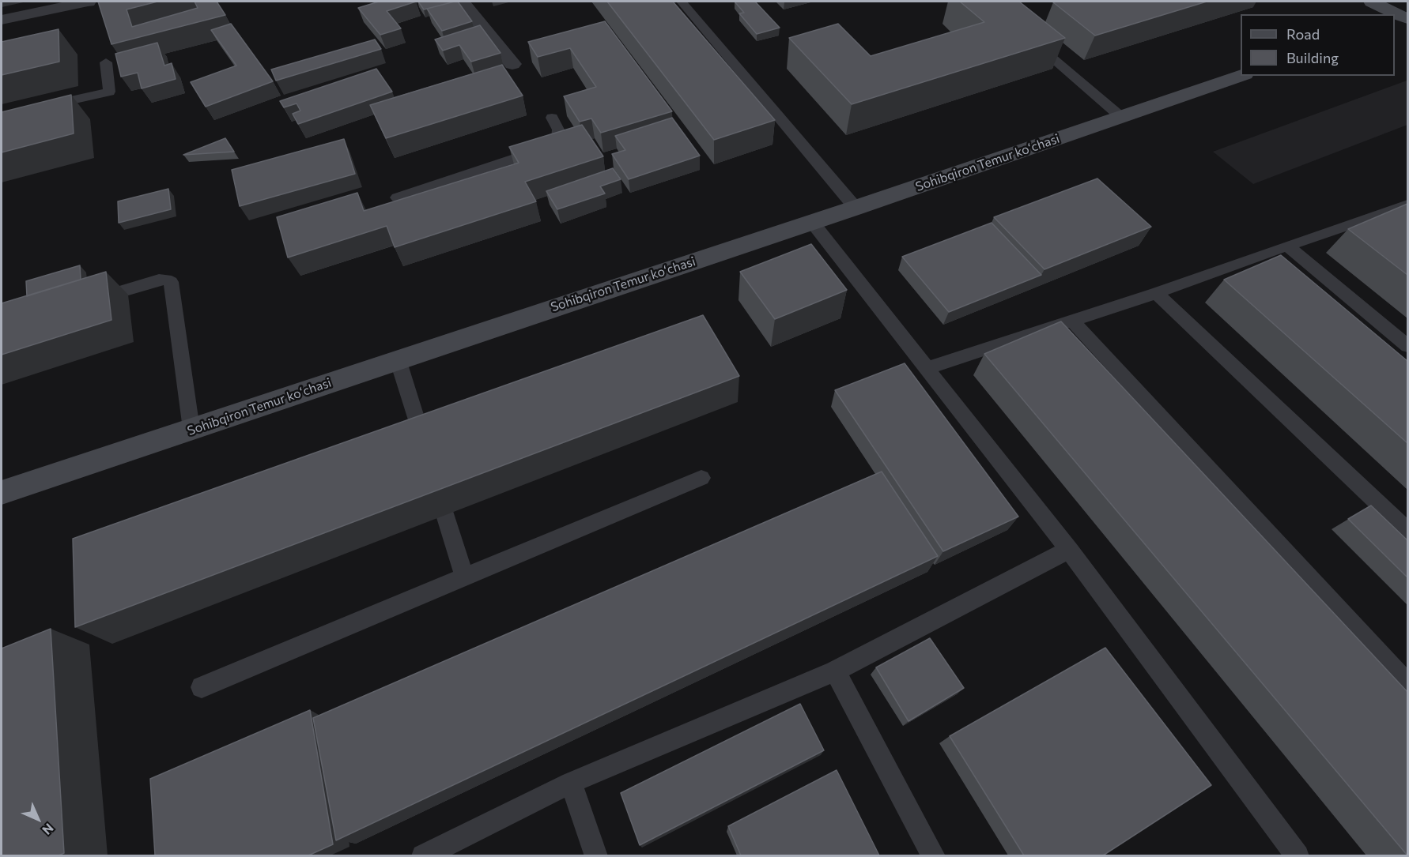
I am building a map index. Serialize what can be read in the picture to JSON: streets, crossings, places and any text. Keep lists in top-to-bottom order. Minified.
{"streets":{"main road":["Sohibqiron Temur koʻchasi"]},"legend":["Road","Building"],"north":"bottom right"}
